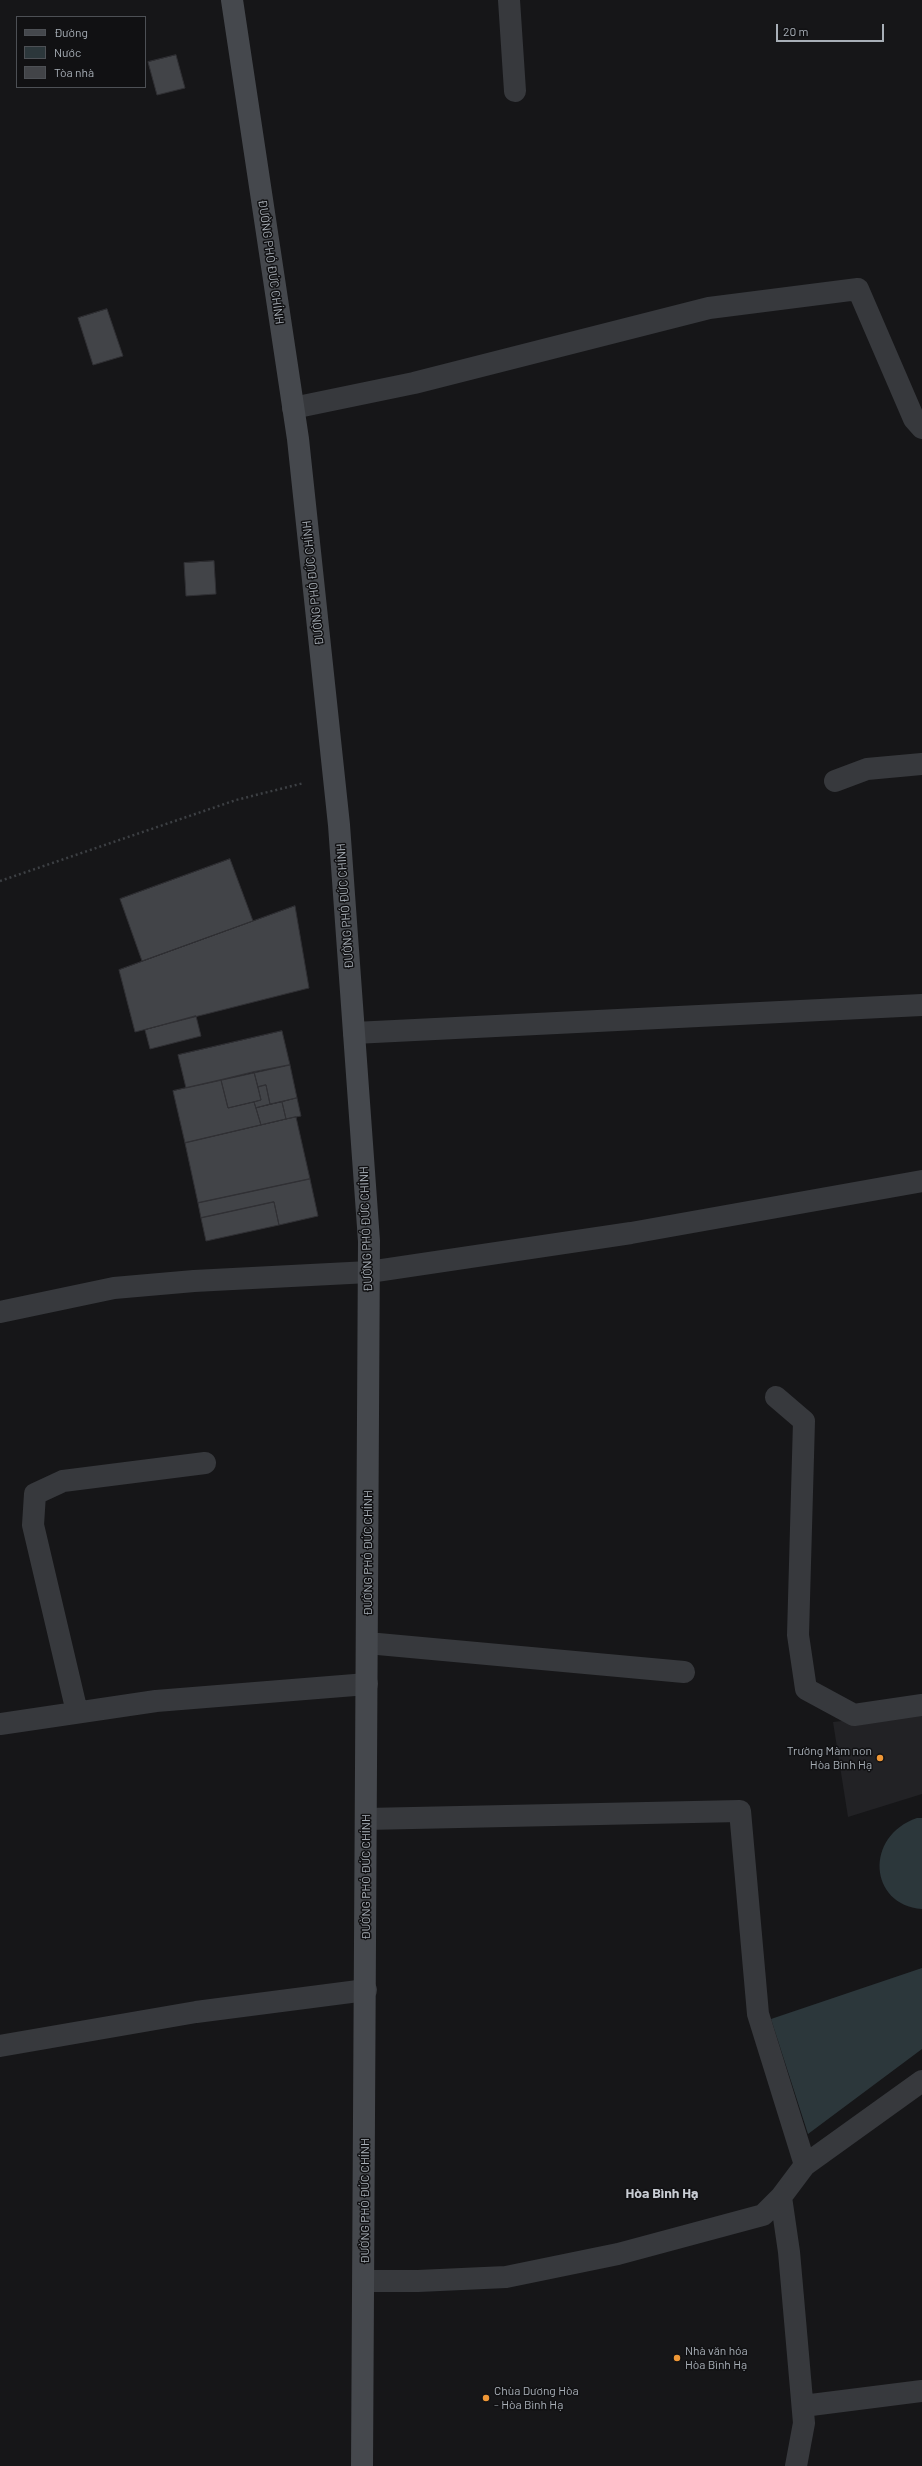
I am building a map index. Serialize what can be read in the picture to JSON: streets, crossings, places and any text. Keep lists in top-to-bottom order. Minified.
{"streets":{"main road":["ĐƯỜNG PHÓ ĐỨC CHÍNH"]},"districts":["Hòa Bình Hạ"],"places":["Trường Màm non Hòa Bình Hạ","Nhà văn hóa Hòa Bình Hạ","Chùa Dương Hòa - Hòa Bình Hạ"],"legend":["Đường","Nước","Tòa nhà"],"scale_bar":"20 m"}
